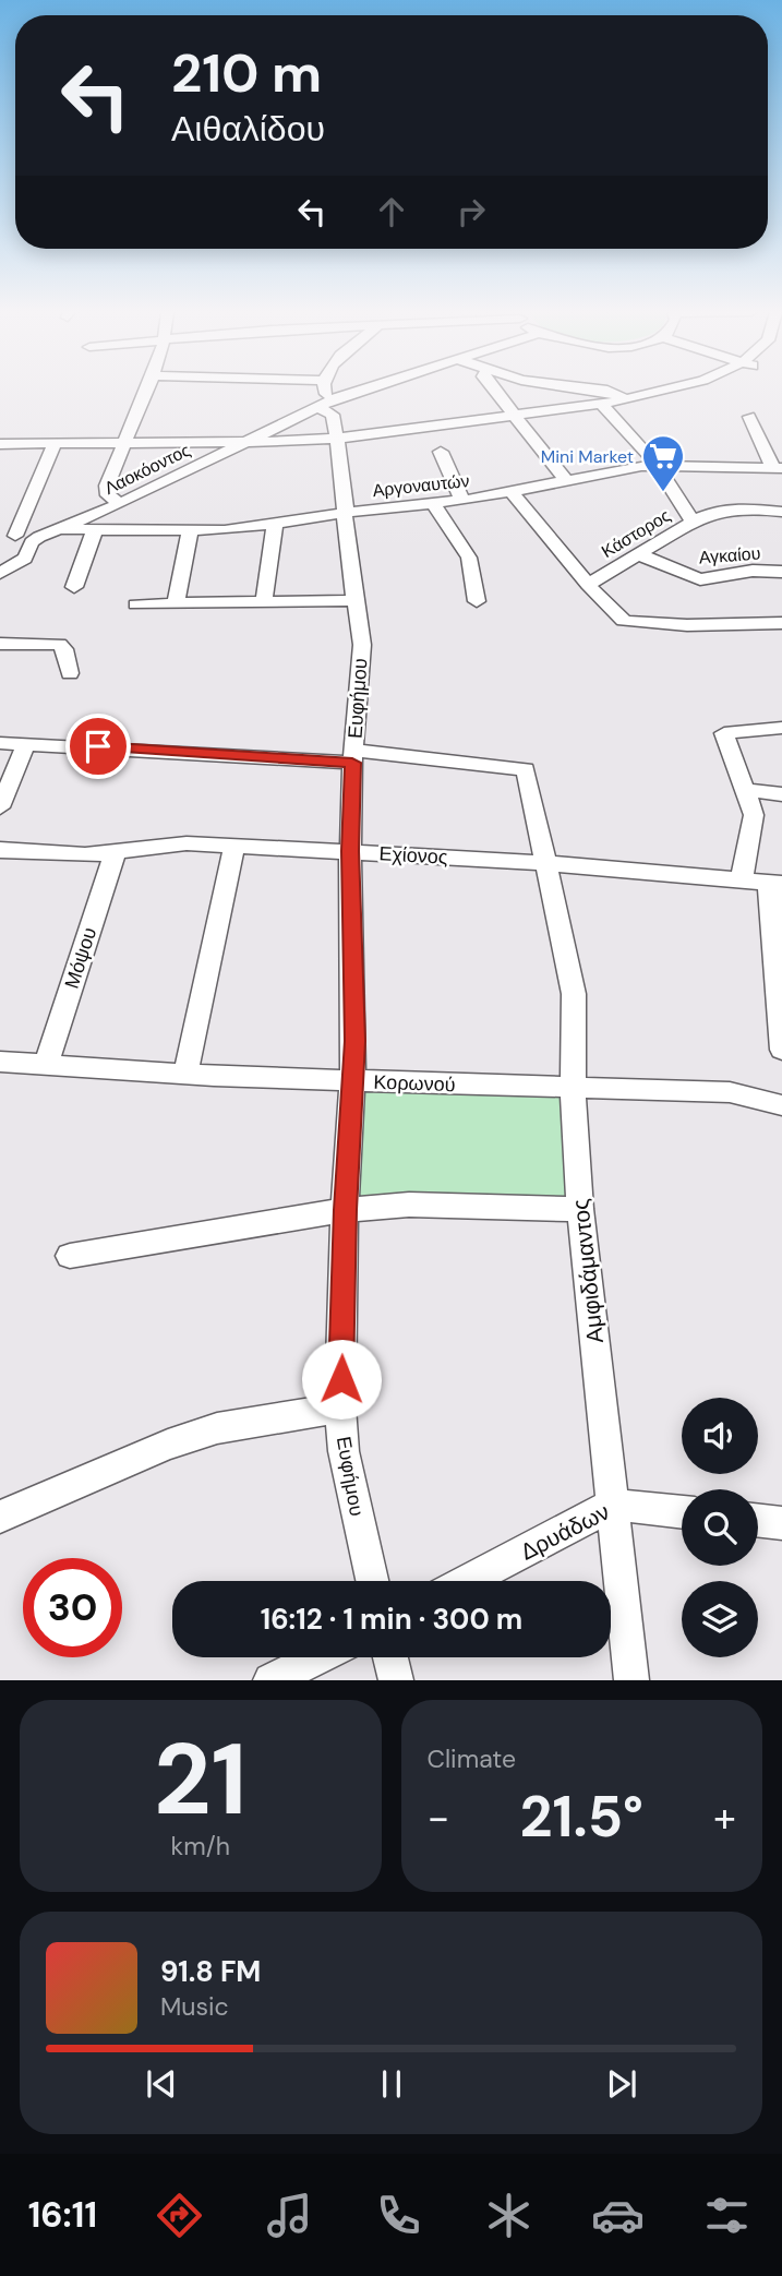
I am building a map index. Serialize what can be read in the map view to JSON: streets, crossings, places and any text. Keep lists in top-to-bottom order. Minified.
{"streets":{"street":["Λαοκόοντος","Αργοναυτών","Κάστορος","Αγκαίου","Ευφήμου","Εχίονος","Μόψου","Κορωνού","Αμφιδάμαντος","Δρυάδων"]},"crossings":[["Λαοκόοντος","Αργοναυτών"],["Λαοκόοντος","Ευφήμου"],["Αργοναυτών","Κάστορος"],["Αργοναυτών","Ευφήμου"],["Κάστορος","Αγκαίου"],["Ευφήμου","Εχίονος"],["Ευφήμου","Κορωνού"],["Ευφήμου","Αμφιδάμαντος"],["Εχίονος","Μόψου"],["Εχίονος","Αμφιδάμαντος"],["Μόψου","Κορωνού"],["Κορωνού","Αμφιδάμαντος"],["Αμφιδάμαντος","Δρυάδων"]],"places":{"supermarket":["Mini Market"]},"page":{"turn":["210 m","Αιθαλίδου"],"limit":"30","trip":"16:12 · 1 min · 300 m","tile":[["21","km/h"],"Climate"],"heat":["−","21.5°","+"],"song":["91.8 FM","Music"],"tabs":"16:11"}}
